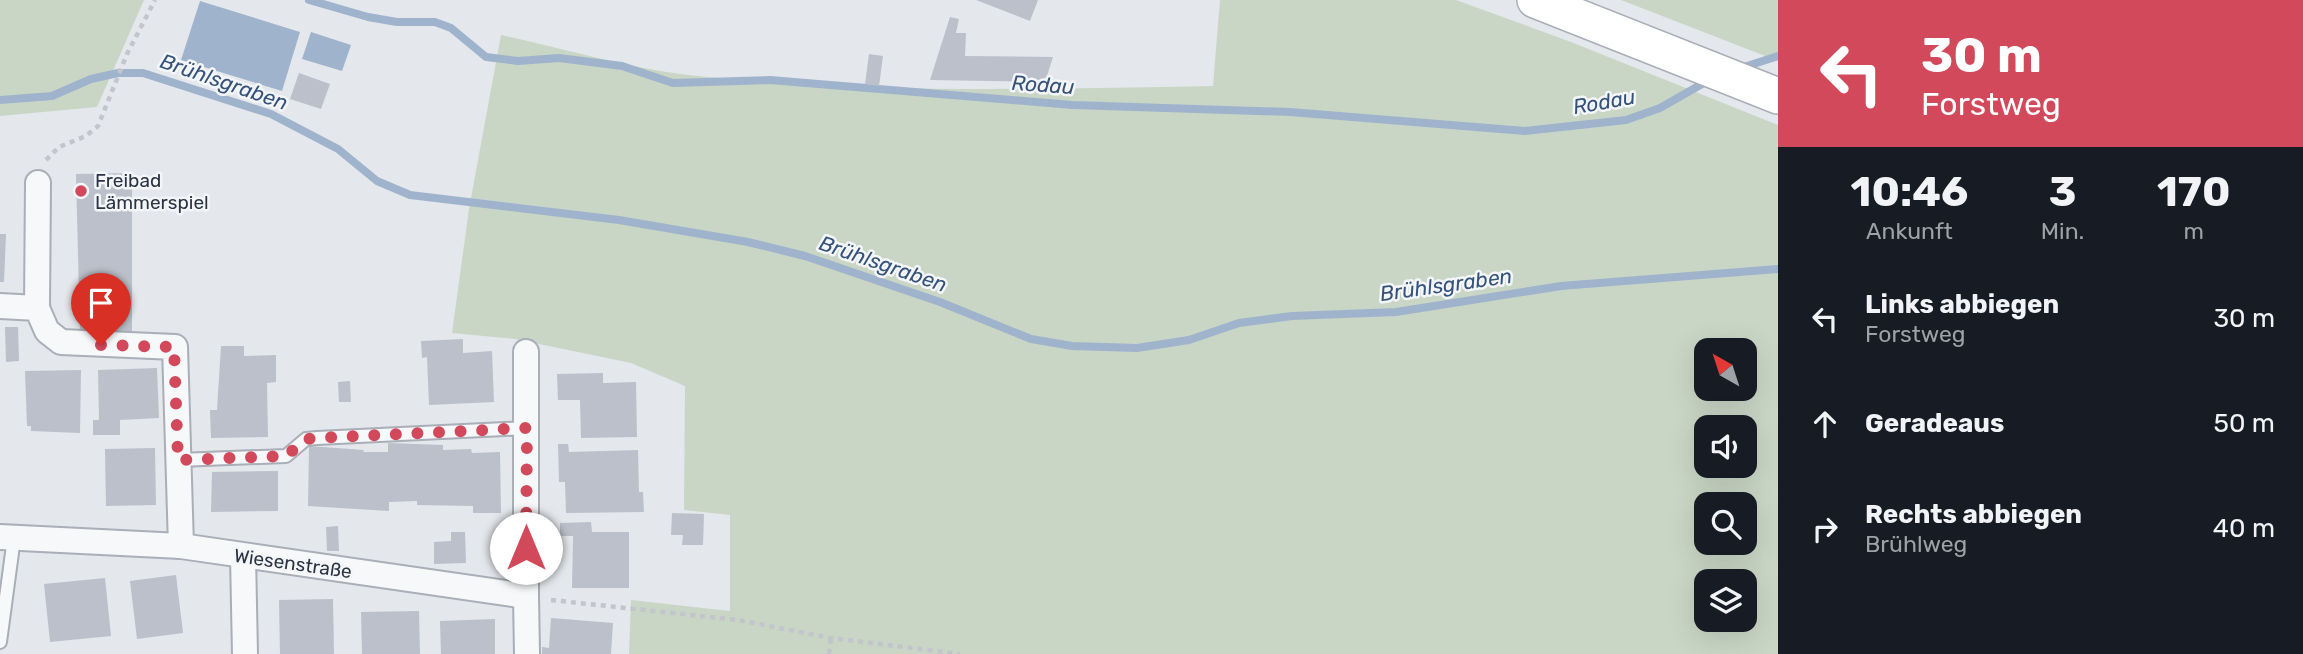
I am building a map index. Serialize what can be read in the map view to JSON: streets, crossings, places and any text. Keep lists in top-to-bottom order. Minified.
{"streets":{"street":["Wiesenstraße"]},"water":["Brühlsgraben","Rodau"],"places":["Freibad Lämmerspiel"],"north":"top left","page":{"turn":["30 m","Forstweg"],"eta":["10:46","Ankunft","3","Min.","170","m"],"list":[{"name":"Links abbiegen","note":"Forstweg","value":"30 m"},{"name":"Geradeaus","value":"50 m"},{"name":"Rechts abbiegen","note":"Brühlweg","value":"40 m"}]}}
